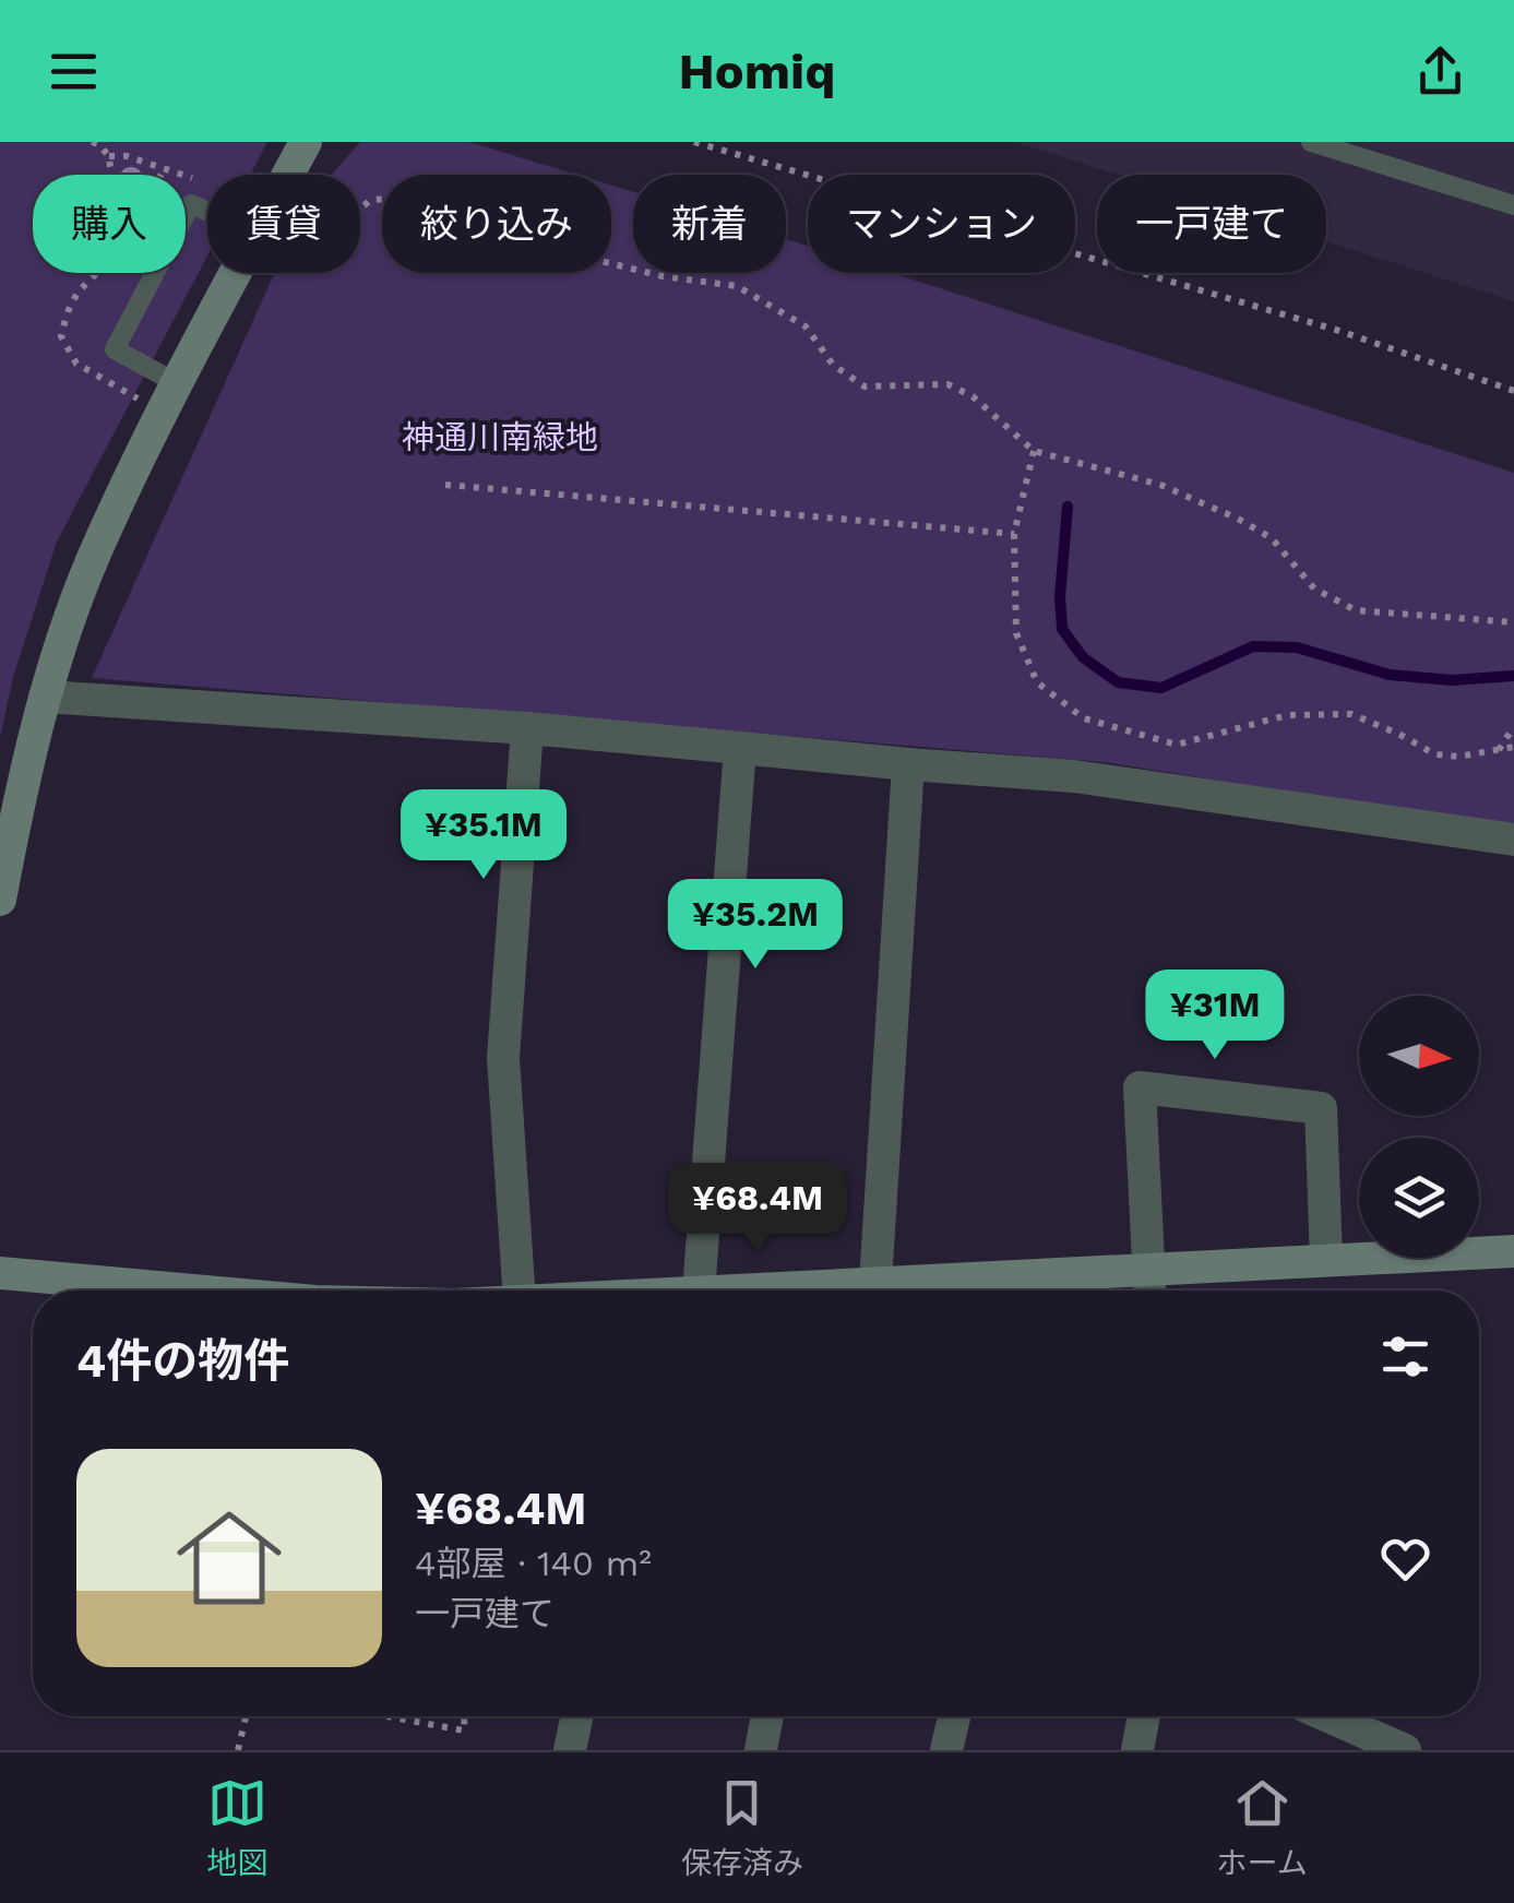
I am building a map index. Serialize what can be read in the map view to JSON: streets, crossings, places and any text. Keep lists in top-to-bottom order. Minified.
{"parks":["神通川南緑地"],"north":"right","page":{"header":"Homiq","chip":["購入","賃貸","絞り込み","新着","マンション","一戸建て"],"price":["¥35.1M","¥35.2M","¥31M","¥68.4M"],"heading":"4件の物件","list":[{"name":"¥68.4M","note":"4部屋 · 140 m² · 一戸建て"}],"tabs":["地図","保存済み","ホーム"]}}
